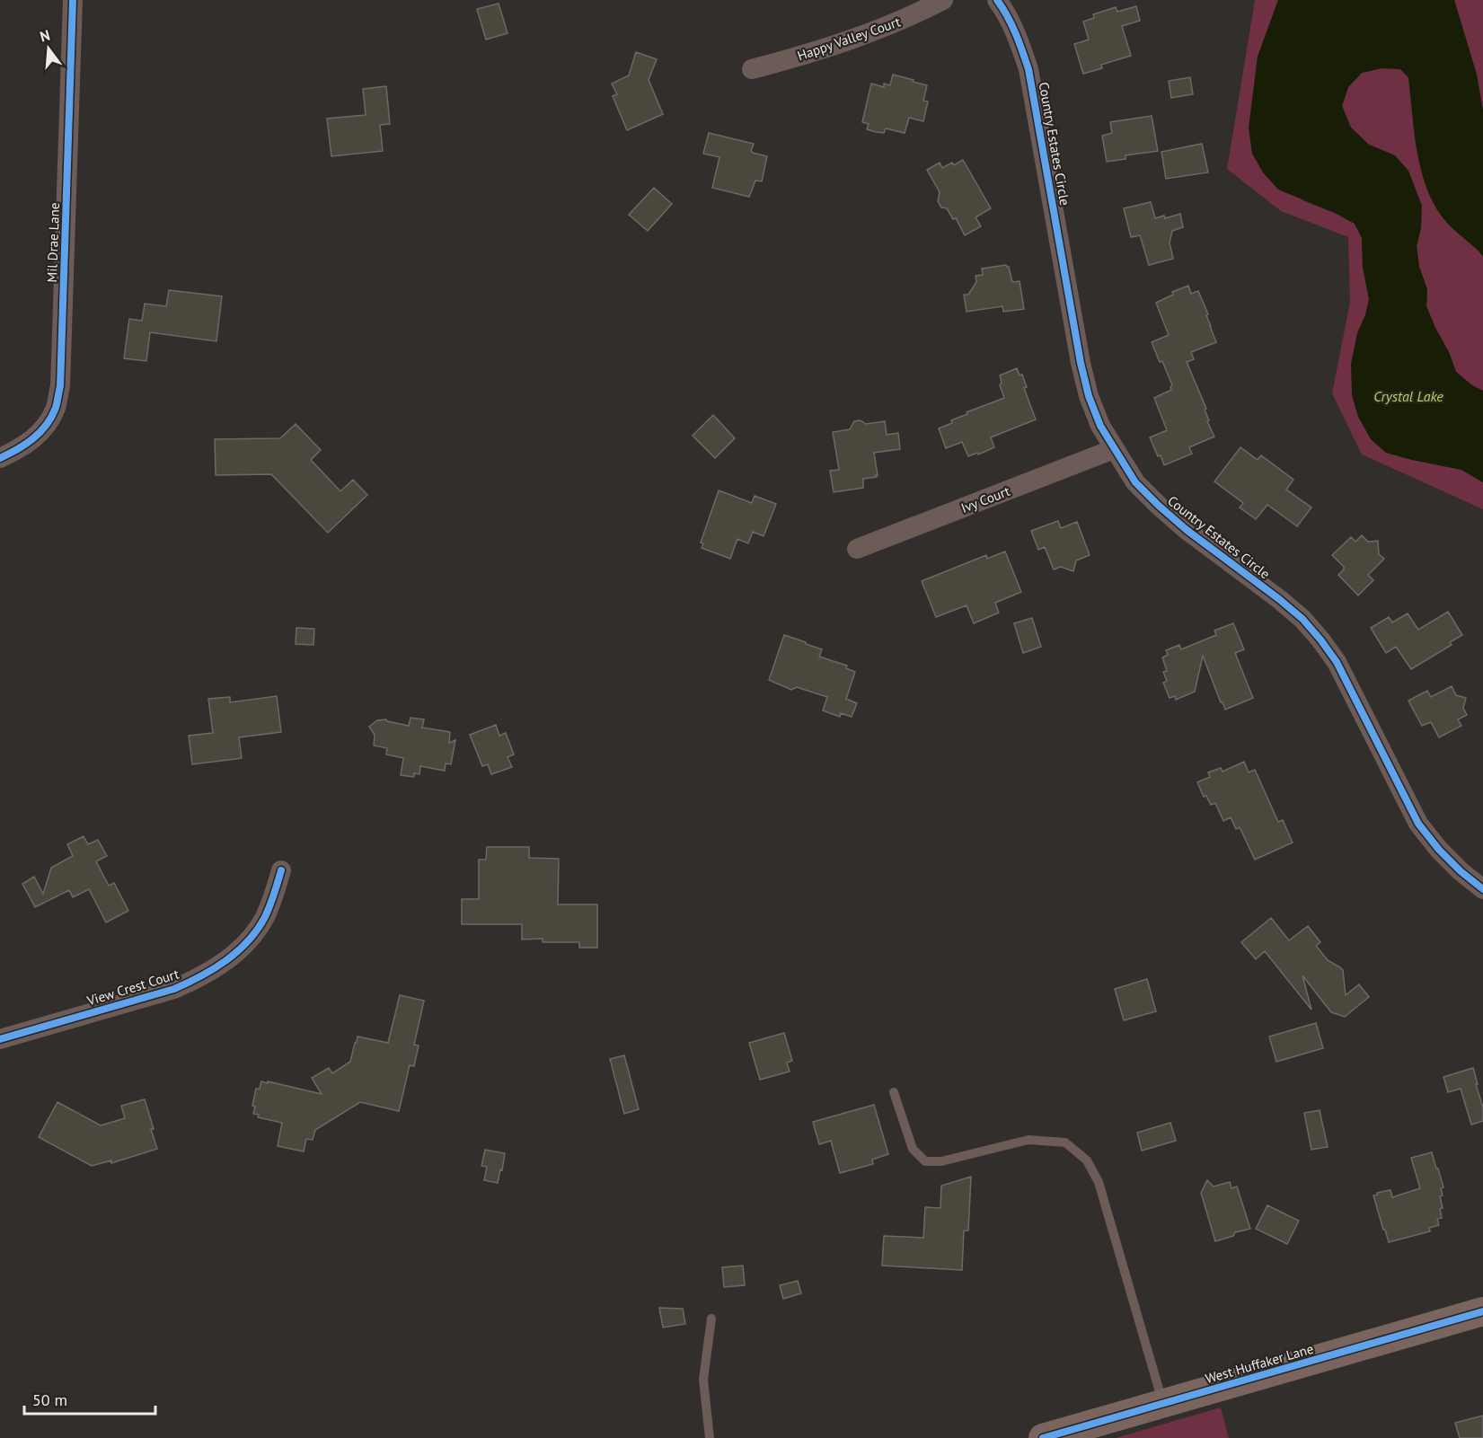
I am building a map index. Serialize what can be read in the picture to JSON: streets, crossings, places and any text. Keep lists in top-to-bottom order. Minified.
{"streets":{"street":["Happy Valley Court","Country Estates Circle","Mil Drae Lane","Ivy Court","View Crest Court","West Huffaker Lane"]},"crossings":[["Country Estates Circle","Ivy Court"]],"water":["Crystal Lake"],"scale_bar":"50 m","north":"top"}
